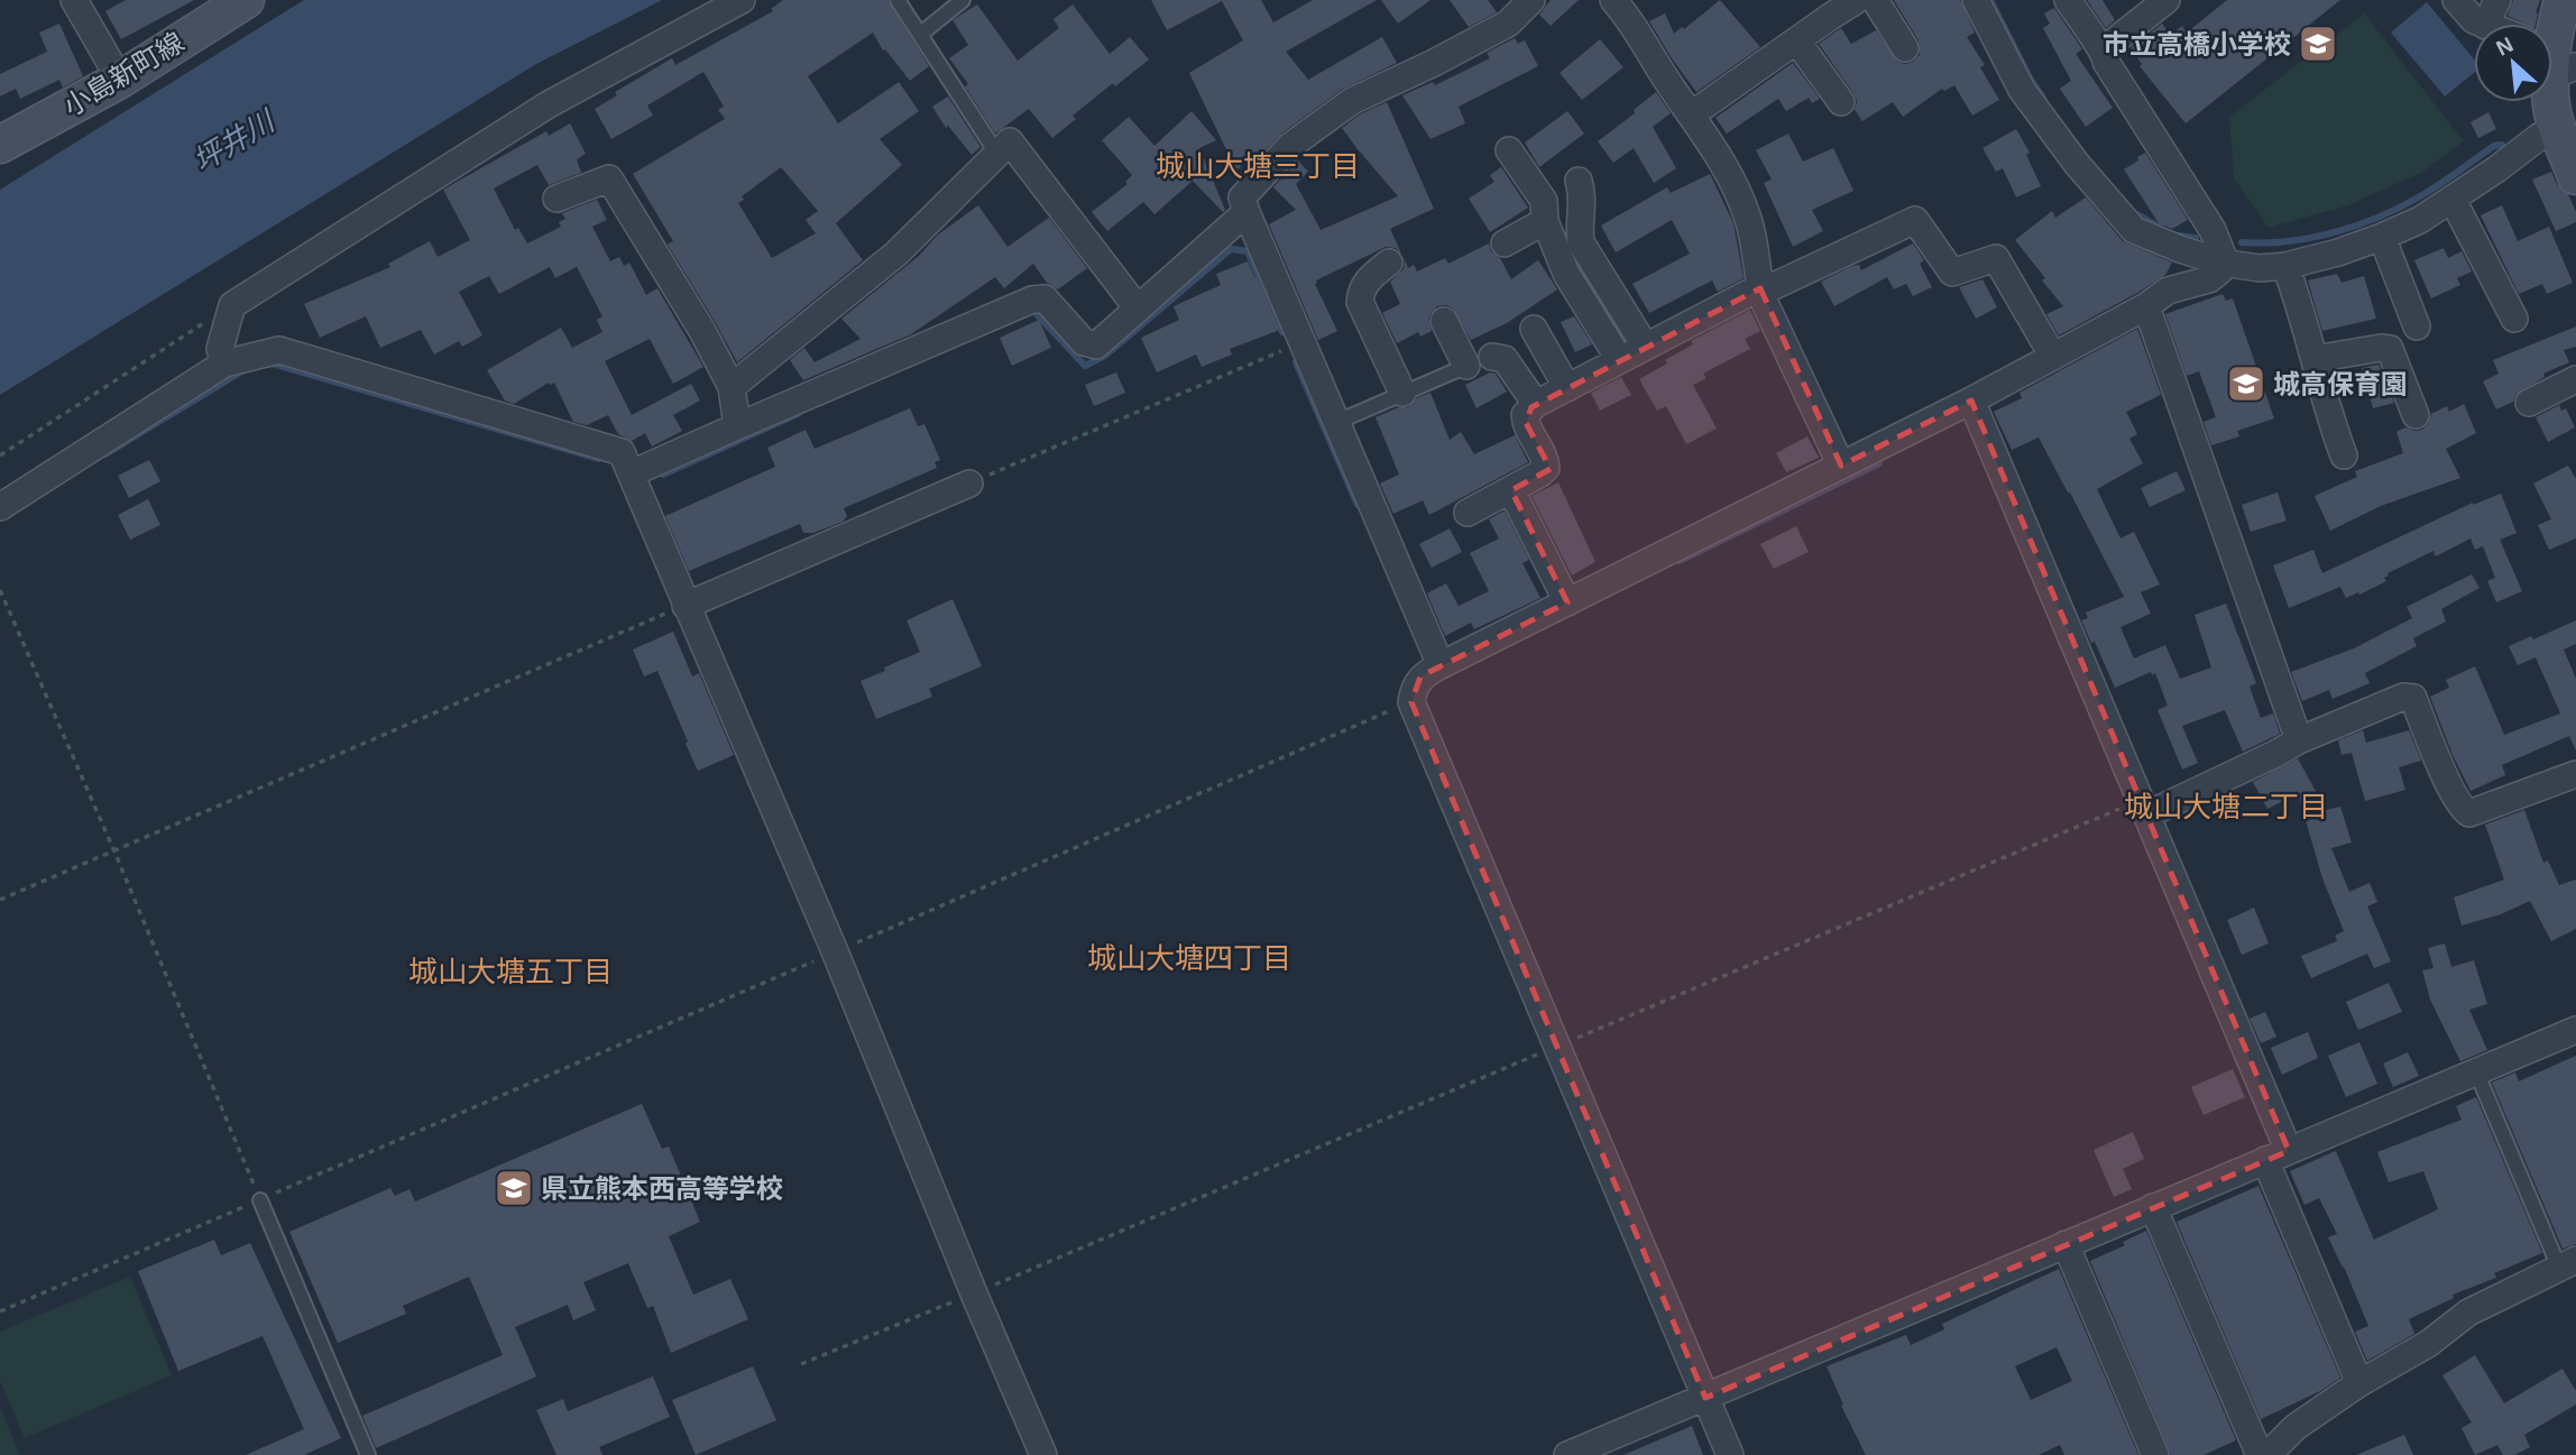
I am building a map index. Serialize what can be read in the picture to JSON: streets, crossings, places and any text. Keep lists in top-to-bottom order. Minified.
{"streets":{"main road":["小島新町線"]},"districts":["城山大塘三丁目","城山大塘二丁目","城山大塘四丁目","城山大塘五丁目"],"water":["坪井川"],"places":{"school or university":["市立高橋小学校","城高保育園","県立熊本西高等学校"]},"north":"top left"}
